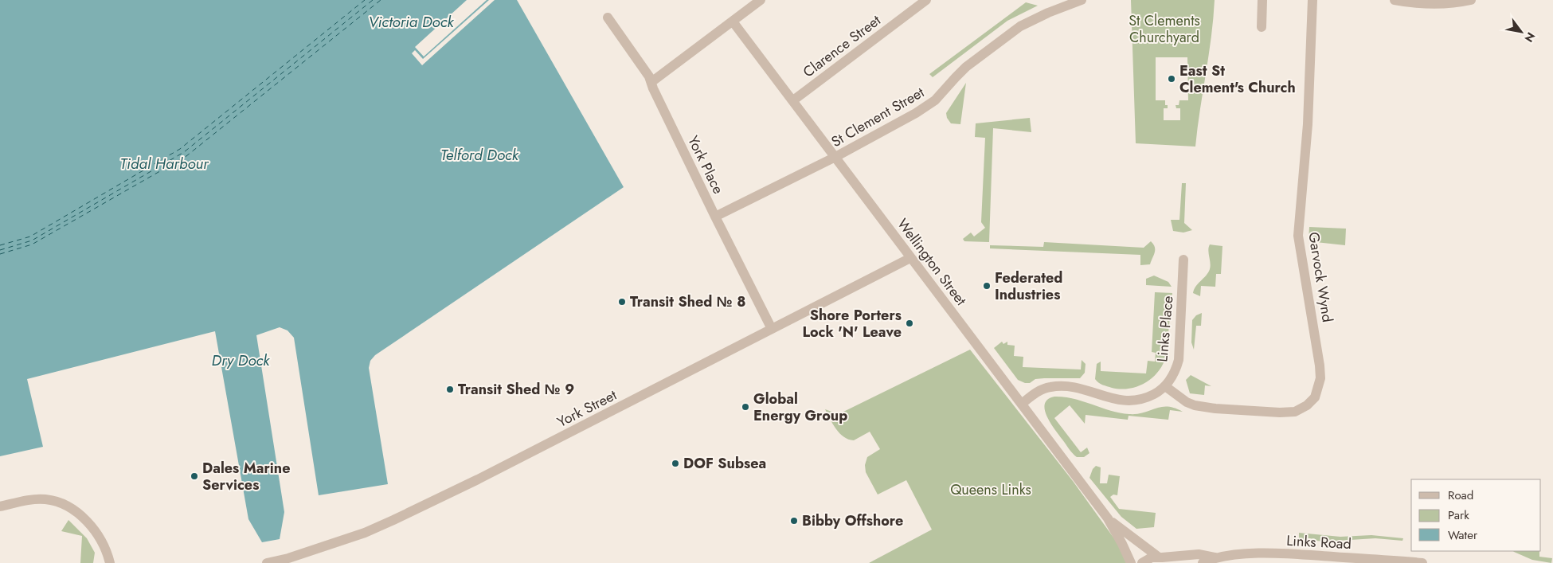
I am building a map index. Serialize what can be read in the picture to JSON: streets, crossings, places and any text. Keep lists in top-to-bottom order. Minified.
{"streets":{"street":["Clarence Street","St Clement Street","York Place","Wellington Street","Garvock Wynd","Links Place","York Street","Links Road"]},"crossings":[["Clarence Street","Wellington Street"],["St Clement Street","York Place"],["St Clement Street","Wellington Street"],["York Place","York Street"],["Wellington Street","Links Place"],["Wellington Street","York Street"],["Wellington Street","Links Road"],["Garvock Wynd","Links Place"]],"water":["Victoria Dock","Telford Dock","Tidal Harbour","Dry Dock"],"parks":["St Clements Churchyard","Queens Links"],"places":["East St Clement's Church","Federated Industries","Transit Shed № 8","Shore Porters Lock 'N' Leave","Transit Shed № 9","Global Energy Group","DOF Subsea","Dales Marine Services","Bibby Offshore"],"legend":["Road","Park","Water"],"north":"bottom right"}
